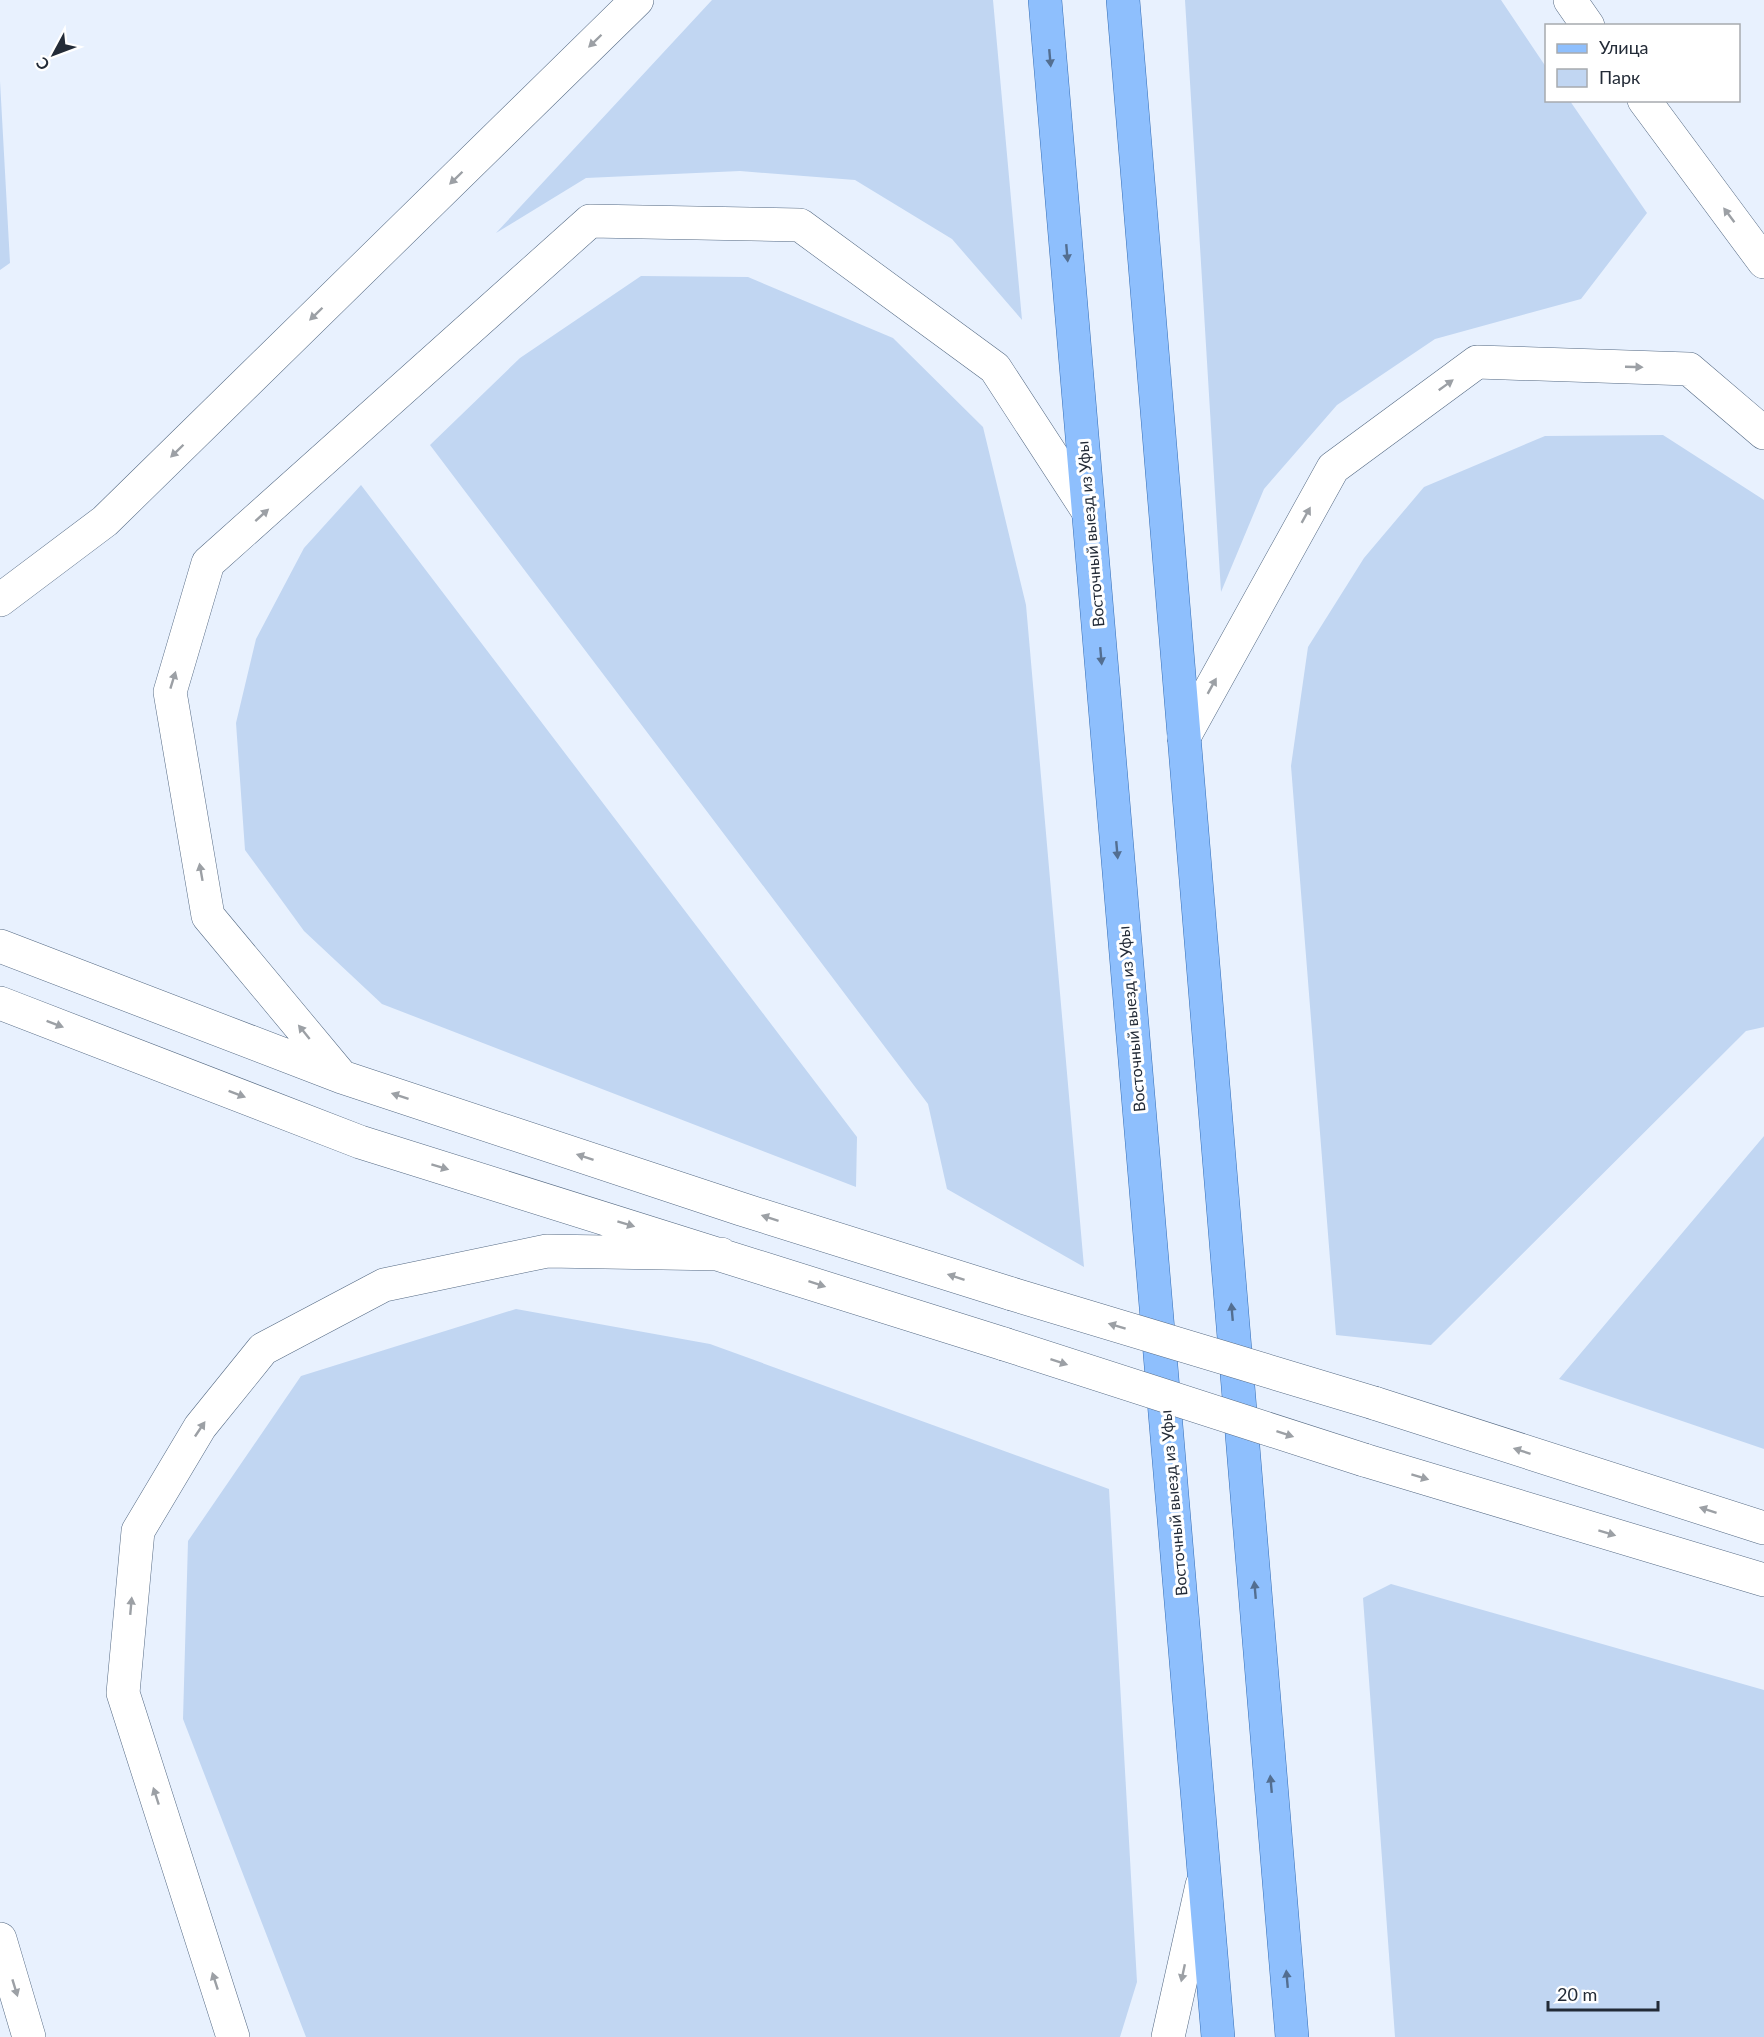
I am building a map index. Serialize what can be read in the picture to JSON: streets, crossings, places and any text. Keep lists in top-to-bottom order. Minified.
{"streets":{"main road":["Восточный выезд из Уфы"]},"legend":["Улица","Парк"],"scale_bar":"20 m","north":"bottom left"}
